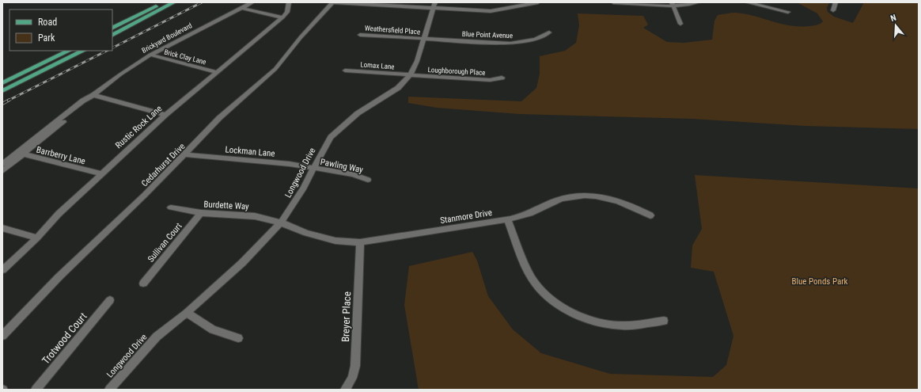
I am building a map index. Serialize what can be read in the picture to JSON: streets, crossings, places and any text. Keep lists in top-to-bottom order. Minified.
{"streets":{"street":["Weathersfield Place","Blue Point Avenue","Brickyard Boulevard","Brick Clay Lane","Lomax Lane","Loughborough Place","Rustic Rock Lane","Lockman Lane","Barrberry Lane","Cedarhurst Drive","Pawling Way","Longwood Drive","Burdette Way","Stanmore Drive","Sullivan Court","Breyer Place","Trotwood Court"]},"crossings":[["Weathersfield Place","Blue Point Avenue"],["Weathersfield Place","Longwood Drive"],["Blue Point Avenue","Longwood Drive"],["Brickyard Boulevard","Brick Clay Lane"],["Brickyard Boulevard","Barrberry Lane"],["Brick Clay Lane","Rustic Rock Lane"],["Lomax Lane","Loughborough Place"],["Lomax Lane","Longwood Drive"],["Loughborough Place","Longwood Drive"],["Rustic Rock Lane","Barrberry Lane"],["Lockman Lane","Cedarhurst Drive"],["Lockman Lane","Pawling Way"],["Lockman Lane","Longwood Drive"],["Pawling Way","Longwood Drive"],["Longwood Drive","Burdette Way"],["Longwood Drive","Stanmore Drive"],["Burdette Way","Stanmore Drive"],["Burdette Way","Sullivan Court"],["Stanmore Drive","Breyer Place"]],"parks":["Blue Ponds Park"],"legend":["Road","Park"],"north":"top"}
